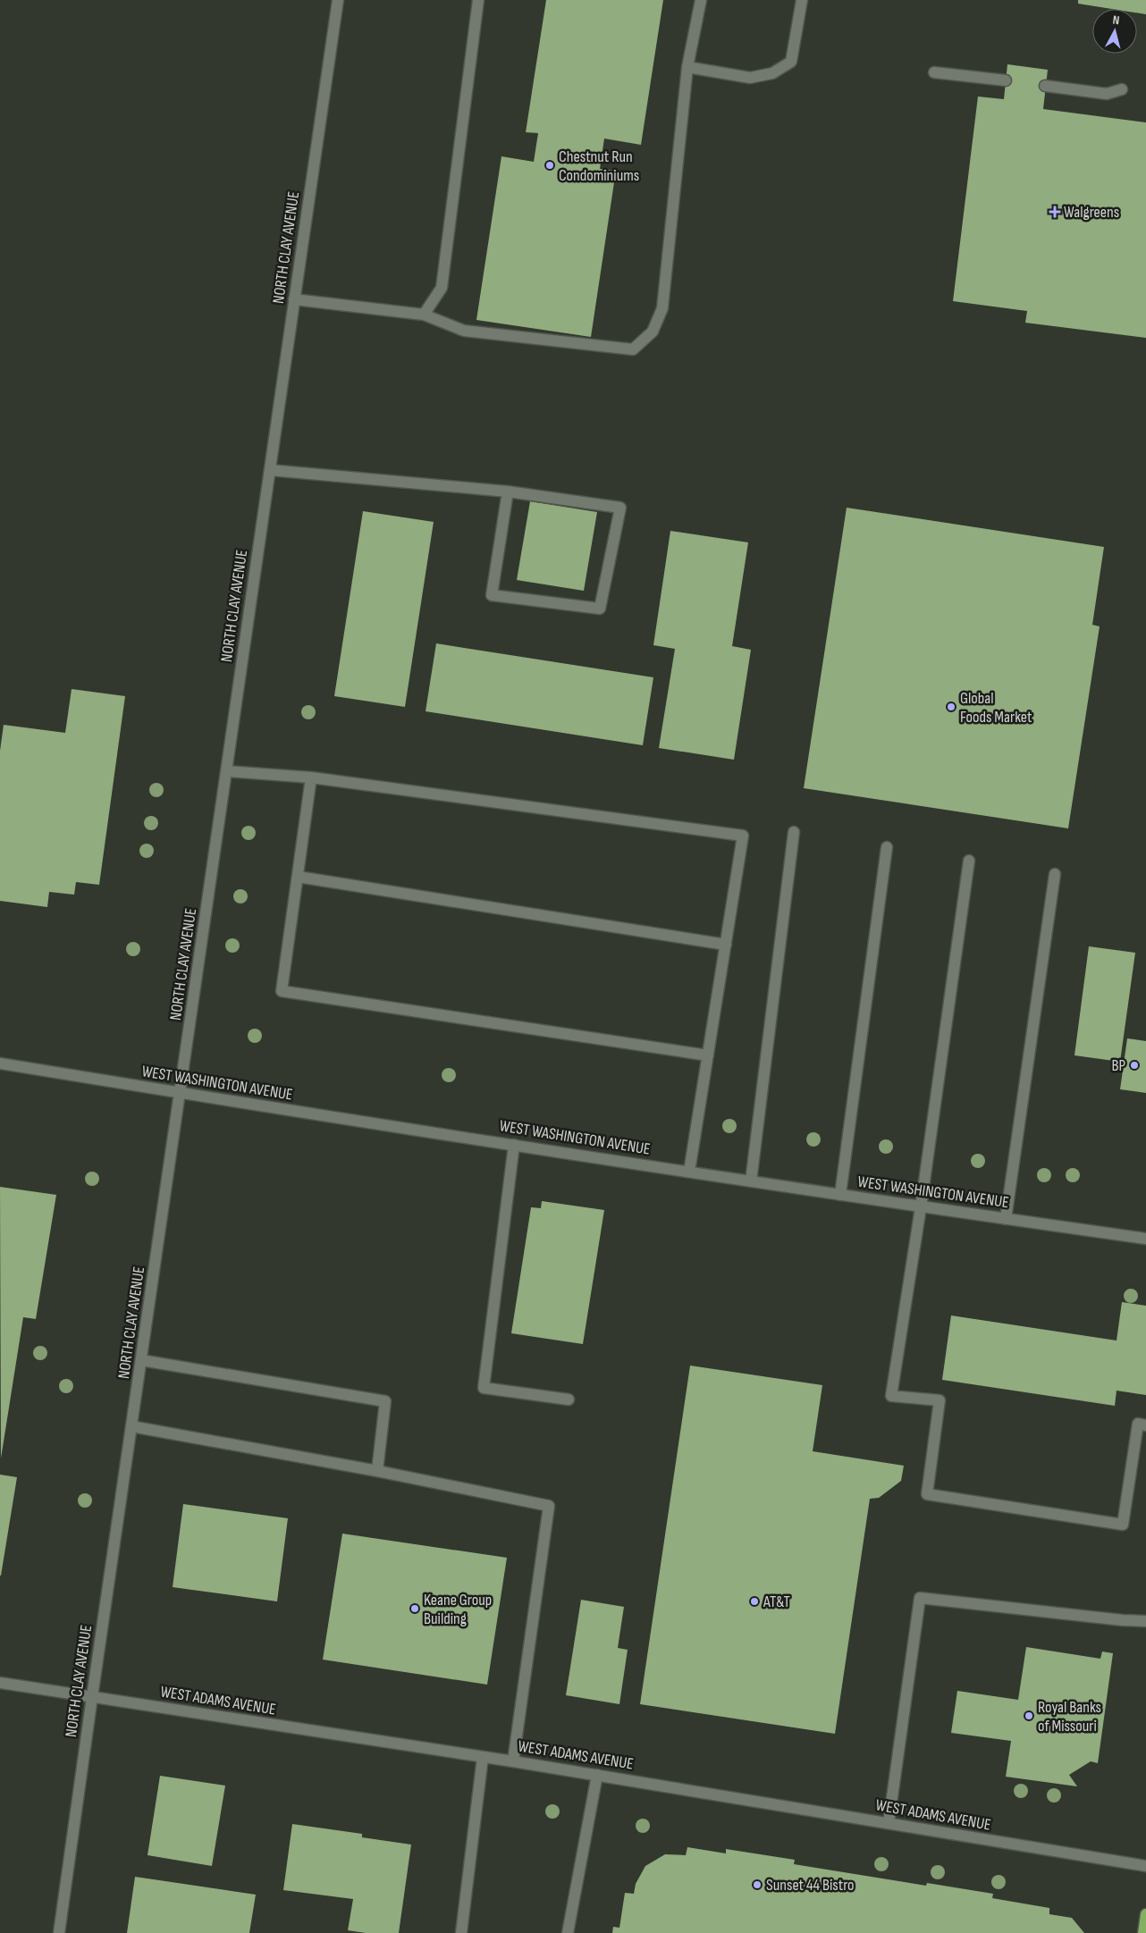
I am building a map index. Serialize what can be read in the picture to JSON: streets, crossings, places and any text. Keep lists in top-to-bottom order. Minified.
{"streets":{"street":["NORTH CLAY AVENUE","WEST WASHINGTON AVENUE","WEST ADAMS AVENUE"]},"crossings":[["NORTH CLAY AVENUE","WEST WASHINGTON AVENUE"],["NORTH CLAY AVENUE","WEST ADAMS AVENUE"]],"places":{"other":["Chestnut Run Condominiums","Global Foods Market","BP","AT&T","Keane Group Building","Royal Banks of Missouri","Sunset 44 Bistro"],"health":["Walgreens"]},"north":"top"}
